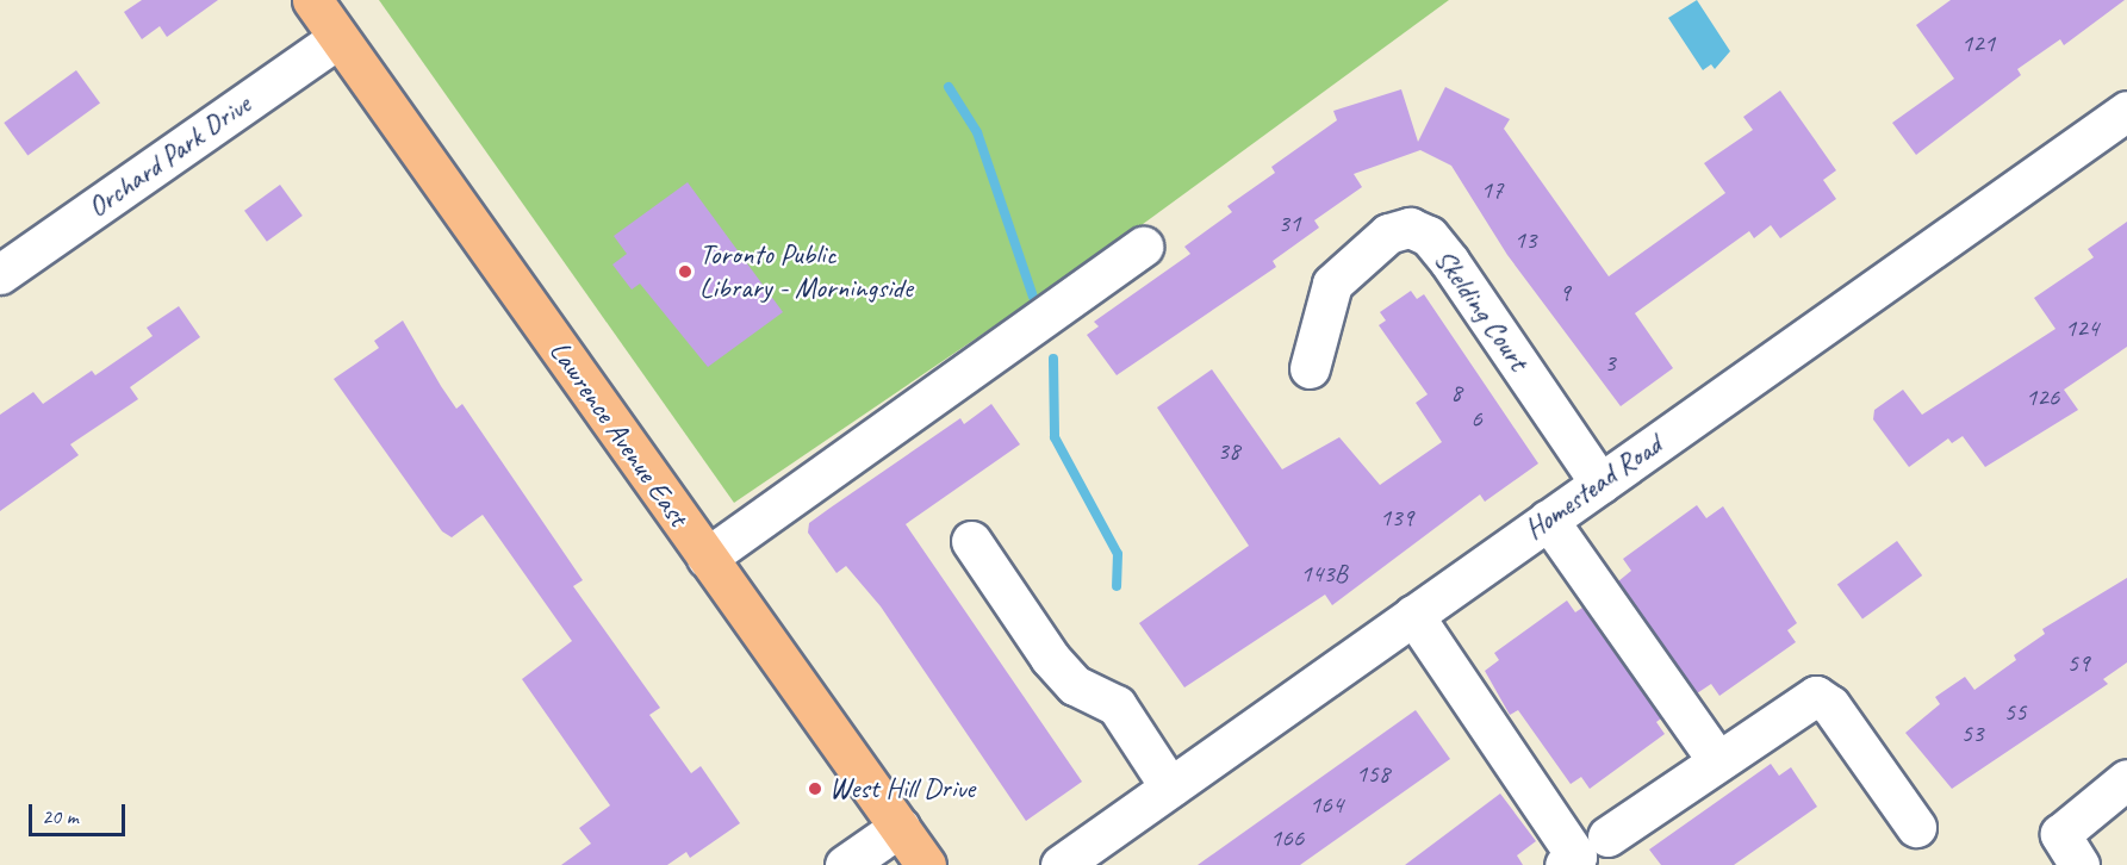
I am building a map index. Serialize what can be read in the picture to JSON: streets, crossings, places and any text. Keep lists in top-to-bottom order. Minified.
{"streets":{"main road":["Lawrence Avenue East"],"street":["Orchard Park Drive","Skelding Court","Homestead Road"]},"crossings":[["Orchard Park Drive","Lawrence Avenue East"],["Skelding Court","Homestead Road"]],"places":["Toronto Public Library - Morningside","West Hill Drive"],"house_numbers":["121","17","31","13","9","124","3","8","126","6","38","139","143B","59","55","53","158","164","166"],"scale_bar":"20 m"}
